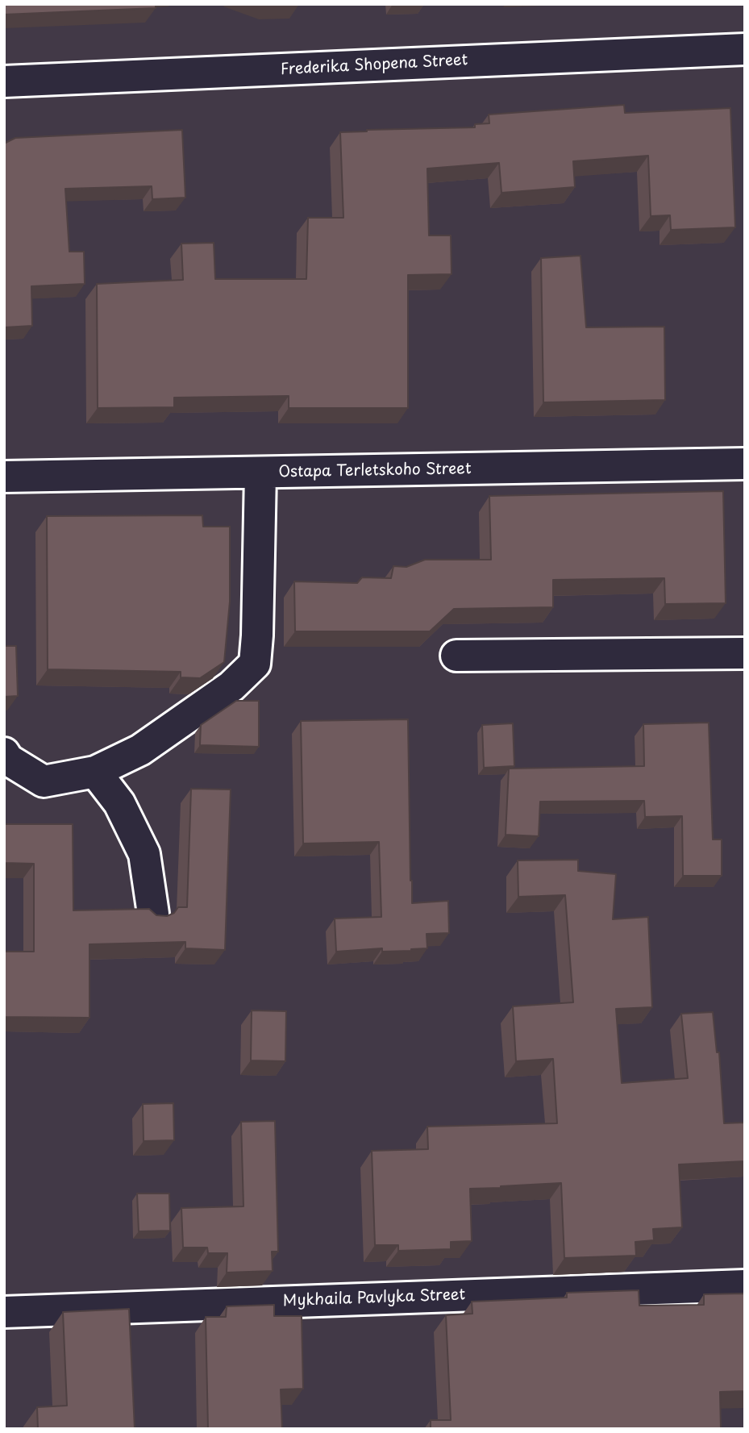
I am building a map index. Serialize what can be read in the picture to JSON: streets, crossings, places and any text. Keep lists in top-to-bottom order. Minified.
{"streets":{"street":["Frederika Shopena Street","Ostapa Terletskoho Street","Mykhaila Pavlyka Street"]}}
